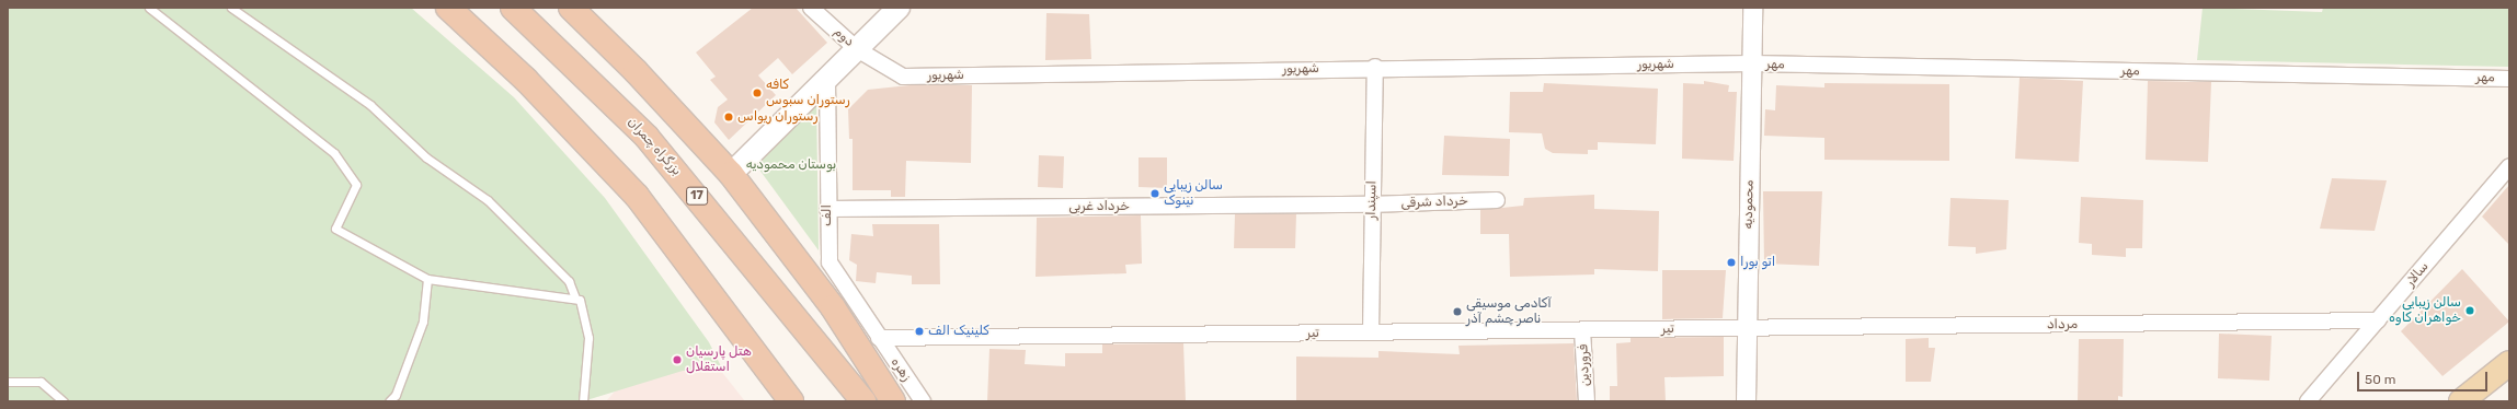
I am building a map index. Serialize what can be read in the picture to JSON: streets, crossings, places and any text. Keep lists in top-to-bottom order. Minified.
{"streets":{"highway":["بزرگراه چمران","17"],"street":["دوم","شهریور","مهر","اسپندار","خرداد شرقی","محمودیه","خرداد غربی","الف","سالار","مرداد","تیر","فروردین","زهره"]},"crossings":[["دوم","شهریور"],["شهریور","مهر"],["شهریور","اسپندار"],["شهریور","محمودیه"],["مهر","محمودیه"],["اسپندار","خرداد شرقی"],["اسپندار","خرداد غربی"],["اسپندار","تیر"],["خرداد شرقی","خرداد غربی"],["محمودیه","مرداد"],["محمودیه","تیر"],["خرداد غربی","الف"],["الف","تیر"],["الف","زهره"],["سالار","مرداد"],["مرداد","تیر"],["تیر","فروردین"],["تیر","زهره"]],"parks":["بوستان محمودیه"],"places":["کافه رستوران سبوس","رستوران ریواس","سالن زیبایی نینوک","اتو بورا","سالن زیبایی خواهران کاوه","آکادمی موسیقی ناصر چشم آذر","کلینیک الف","هتل پارسیان استقلال"],"scale_bar":"50 m"}
